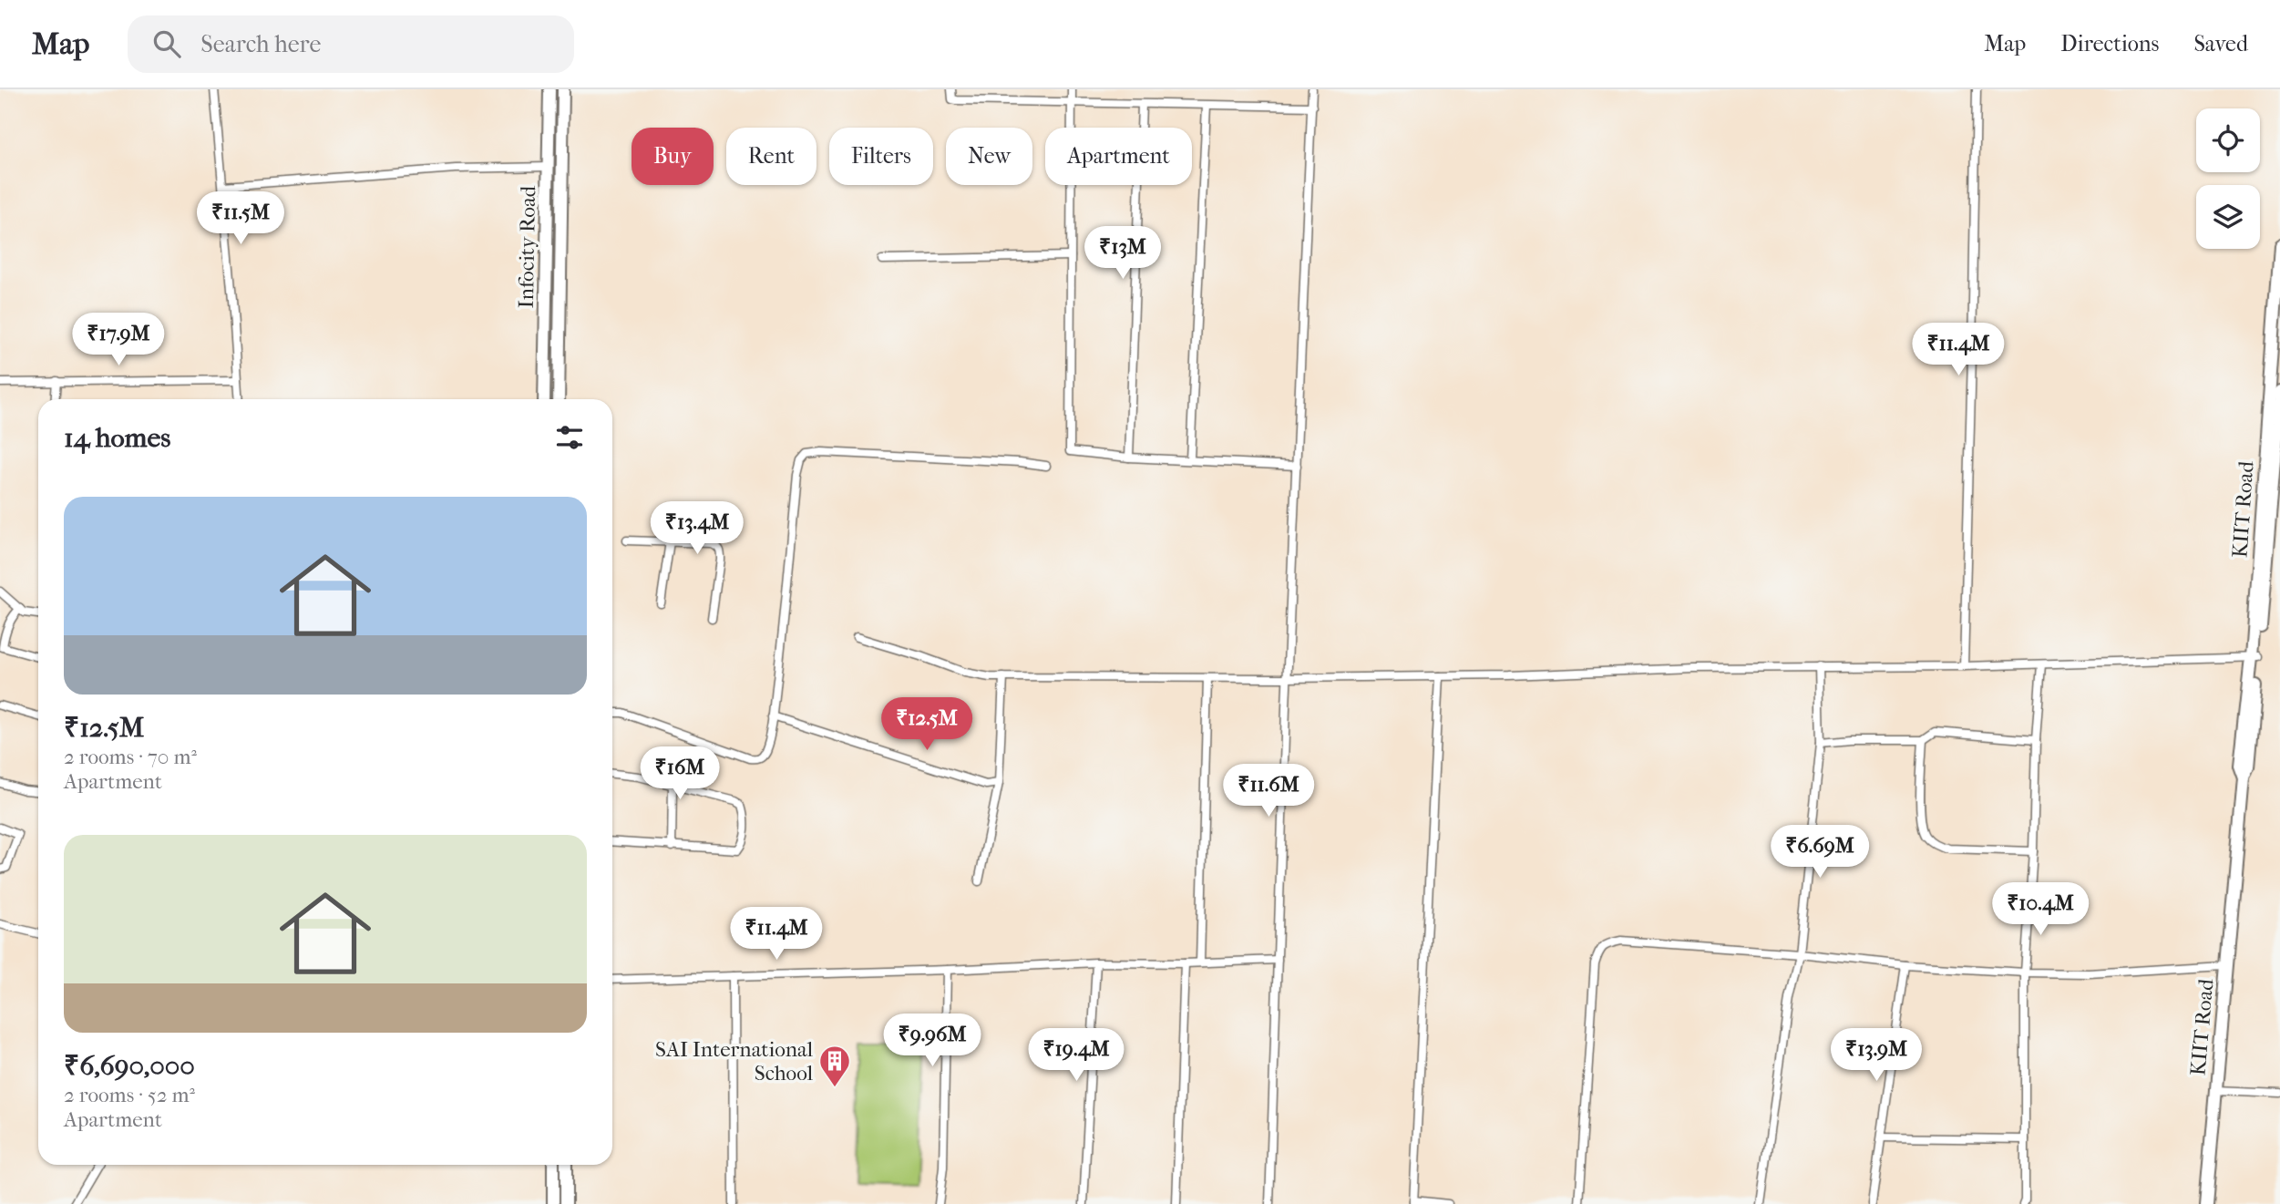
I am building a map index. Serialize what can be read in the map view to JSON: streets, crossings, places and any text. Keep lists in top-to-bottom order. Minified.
{"streets":{"main road":["Infocity Road","KIIT Road"]},"places":{"building":["SAI International School"]},"page":{"header":"Map","search":"Search here","nav":["Map","Directions","Saved"],"chip":["Buy","Rent","Filters","New","Apartment"],"price":["₹11.5M","₹13M","₹17.9M","₹11.4M","₹13.4M","₹12.5M","₹16M","₹11.6M","₹6.69M","₹10.4M","₹11.4M","₹9.96M","₹19.4M","₹13.9M"],"heading":"14 homes","list":[{"name":"₹12.5M","note":"2 rooms · 70 m² · Apartment"},{"name":"₹6,690,000","note":"2 rooms · 52 m² · Apartment"}]}}
